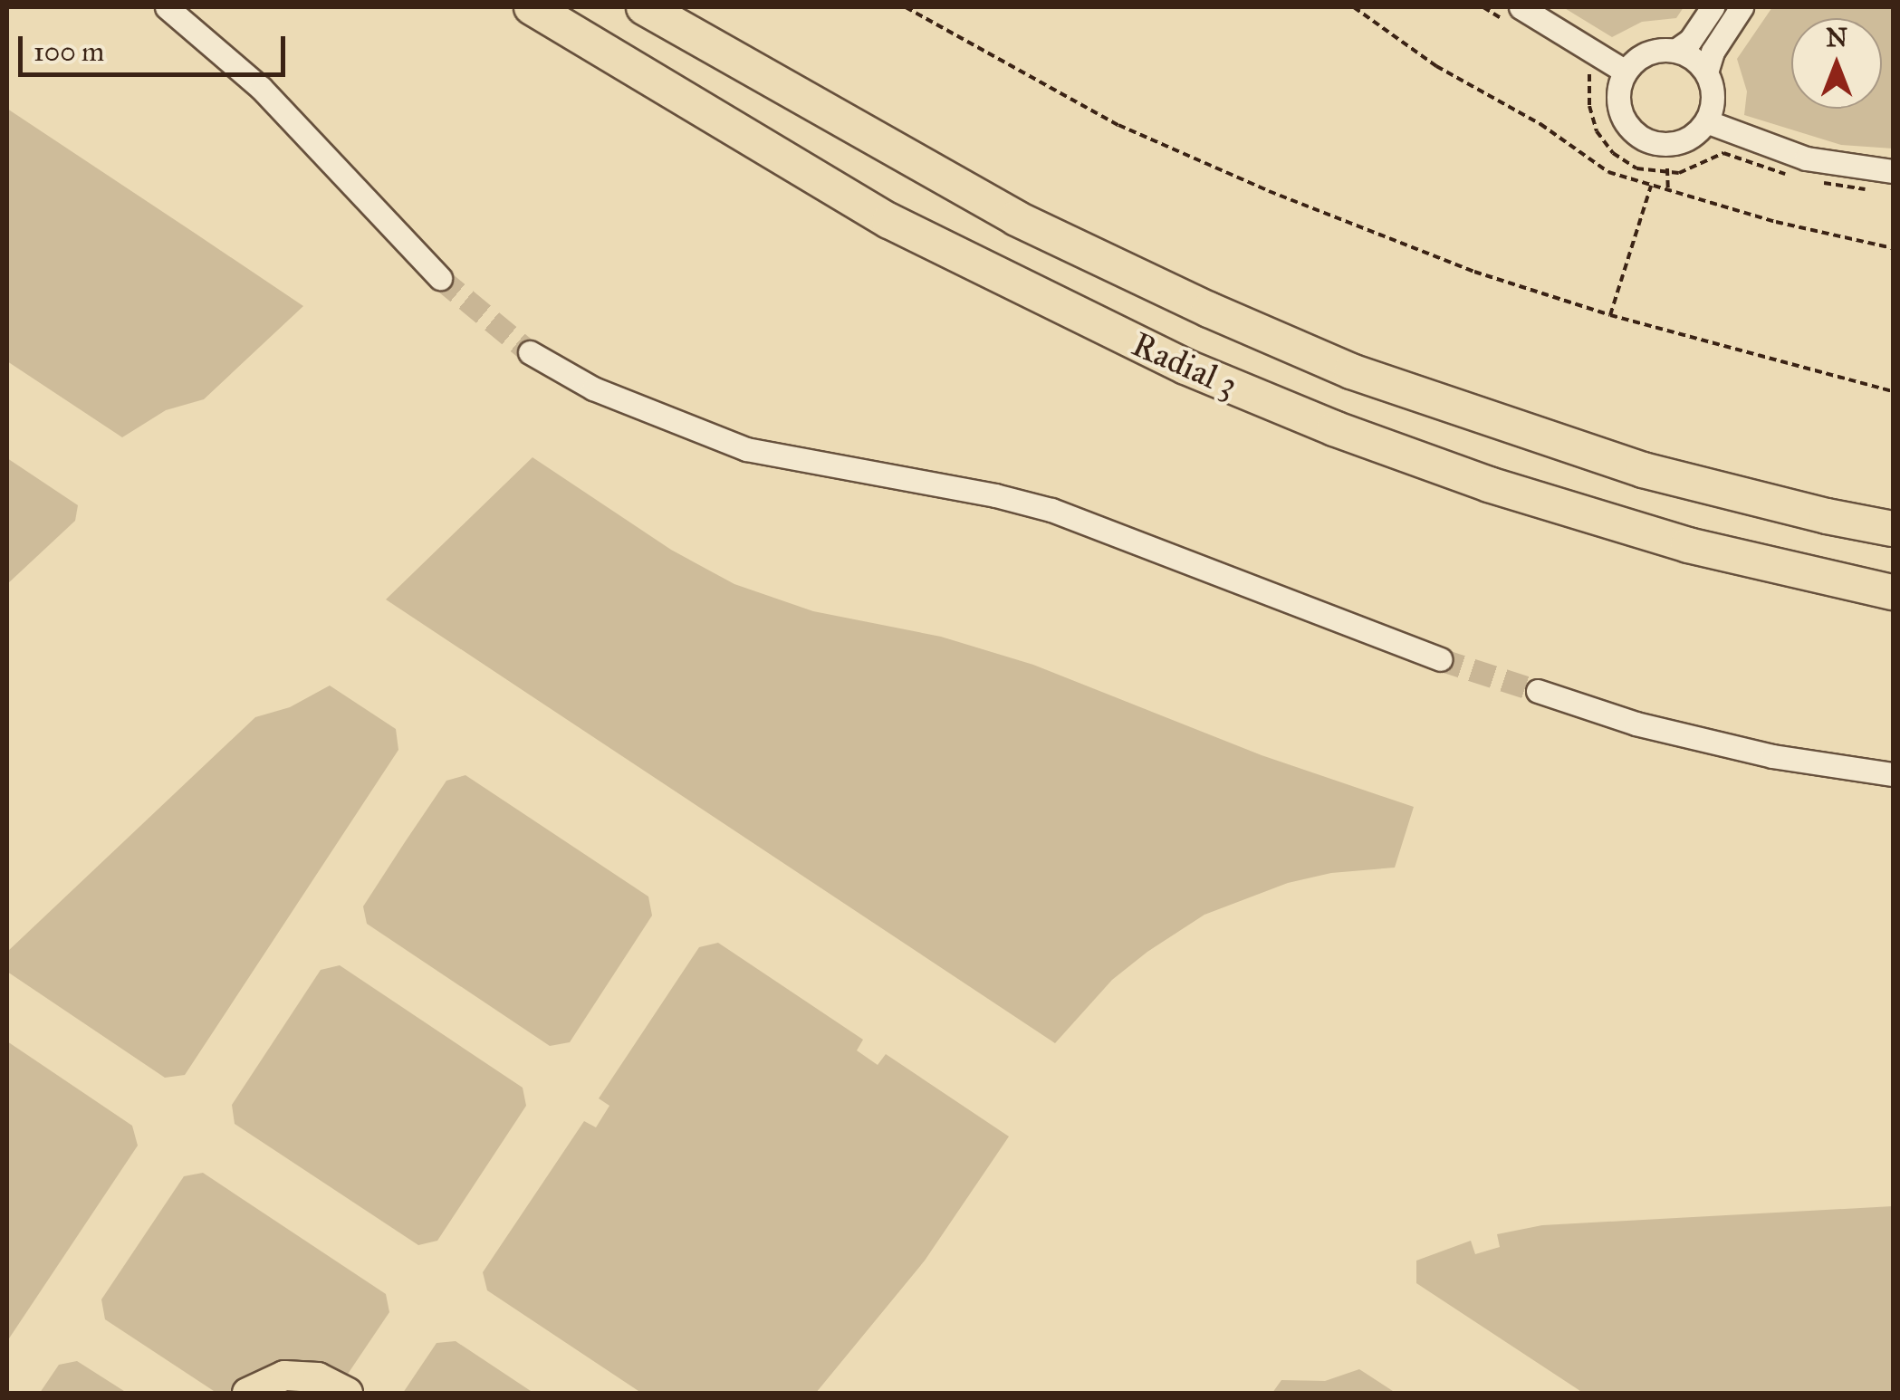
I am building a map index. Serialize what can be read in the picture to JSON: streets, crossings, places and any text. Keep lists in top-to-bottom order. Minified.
{"streets":{"highway":["Radial 3"]},"scale_bar":"100 m","north":"top"}
